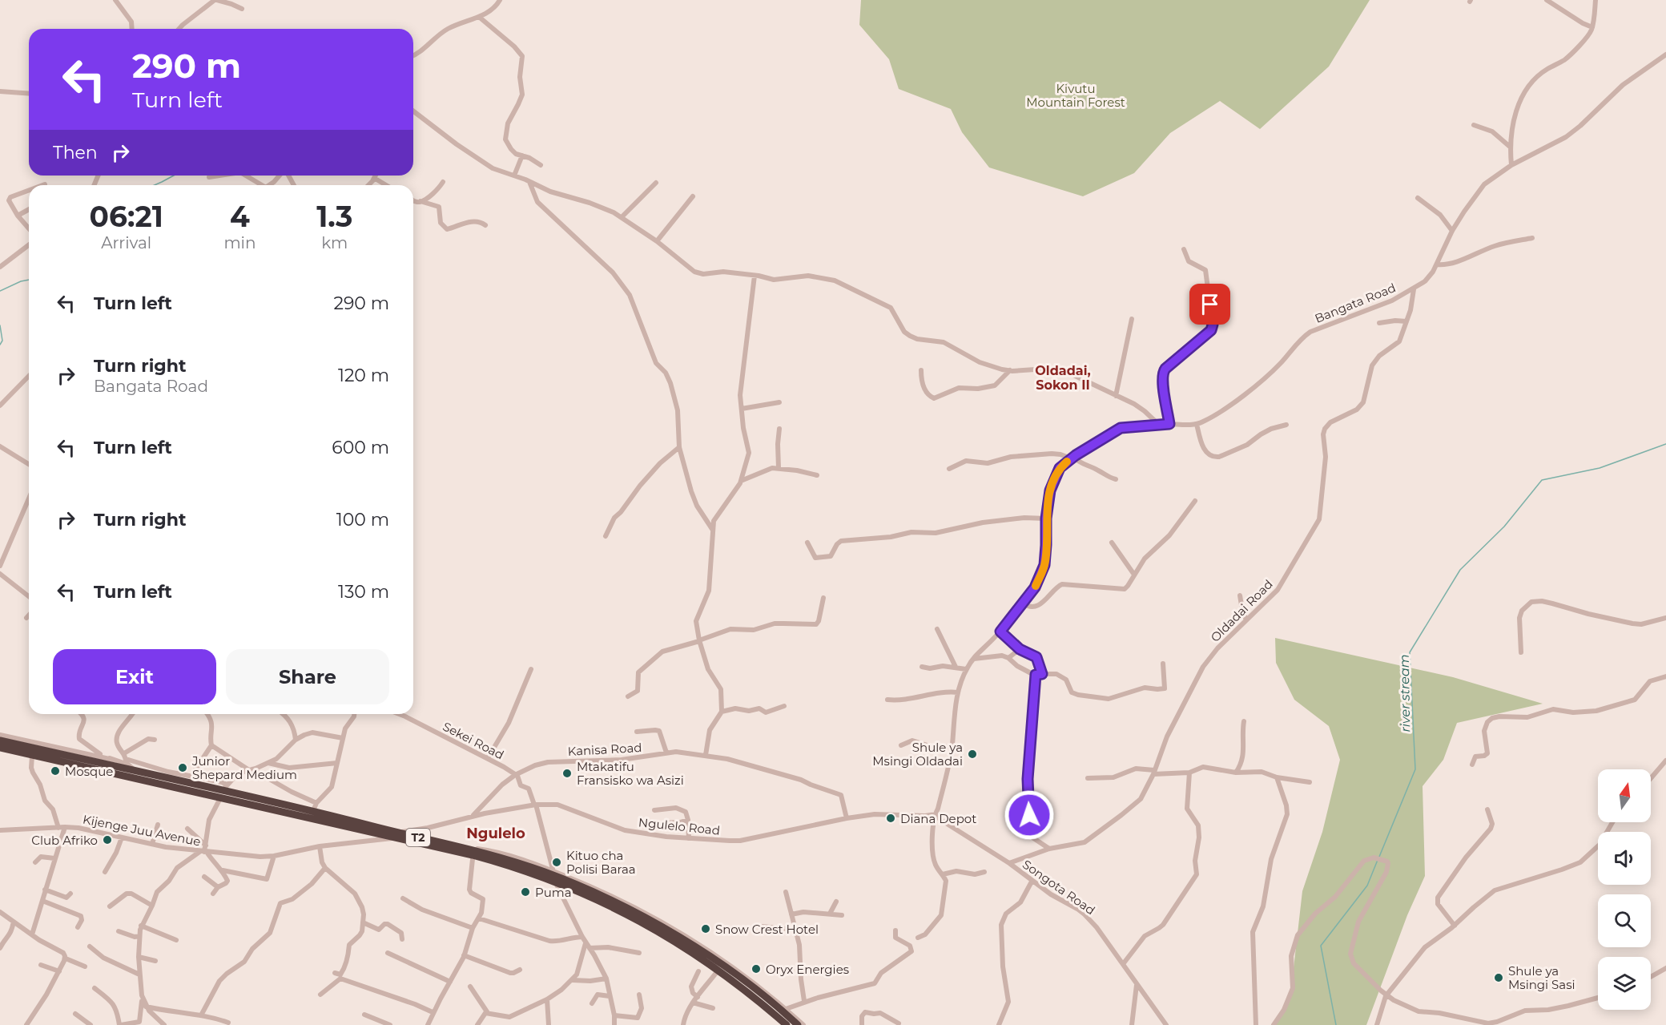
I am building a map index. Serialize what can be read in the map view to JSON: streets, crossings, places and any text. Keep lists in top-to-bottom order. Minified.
{"streets":{"highway":["T2"],"street":["Bangata Road","Oldadai Road","Sekei Road","Kanisa Road","Ngulelo Road","Kijenge Juu Avenue","Songota Road"]},"crossings":[["Bangata Road","Oldadai Road"],["Bangata Road","Ngulelo Road"],["Bangata Road","Songota Road"],["Oldadai Road","Songota Road"],["Sekei Road","Kanisa Road"],["Sekei Road","Ngulelo Road"],["Sekei Road","T2"],["Kanisa Road","Ngulelo Road"],["Ngulelo Road","Kijenge Juu Avenue"],["Ngulelo Road","T2"],["Ngulelo Road","Songota Road"],["Kijenge Juu Avenue","T2"]],"districts":["Oldadai, Sokon II","Ngulelo"],"water":["river stream"],"parks":["Kivutu Mountain Forest"],"places":["Shule ya Msingi Oldadai","Junior Shepard Medium","Mosque","Mtakatifu Fransisko wa Asizi","Diana Depot","Club Afriko","Kituo cha Polisi Baraa","Puma","Snow Crest Hotel","Oryx Energies","Shule ya Msingi Sasi"],"north":"top","page":{"turn":["290 m","Turn left"],"then":"Then","eta":["06:21","Arrival","4","min","1.3","km"],"list":[{"name":"Turn left","value":"290 m"},{"name":"Turn right","note":"Bangata Road","value":"120 m"},{"name":"Turn left","value":"600 m"},{"name":"Turn right","value":"100 m"},{"name":"Turn left","value":"130 m"}],"buttons":["Exit","Share"]}}
